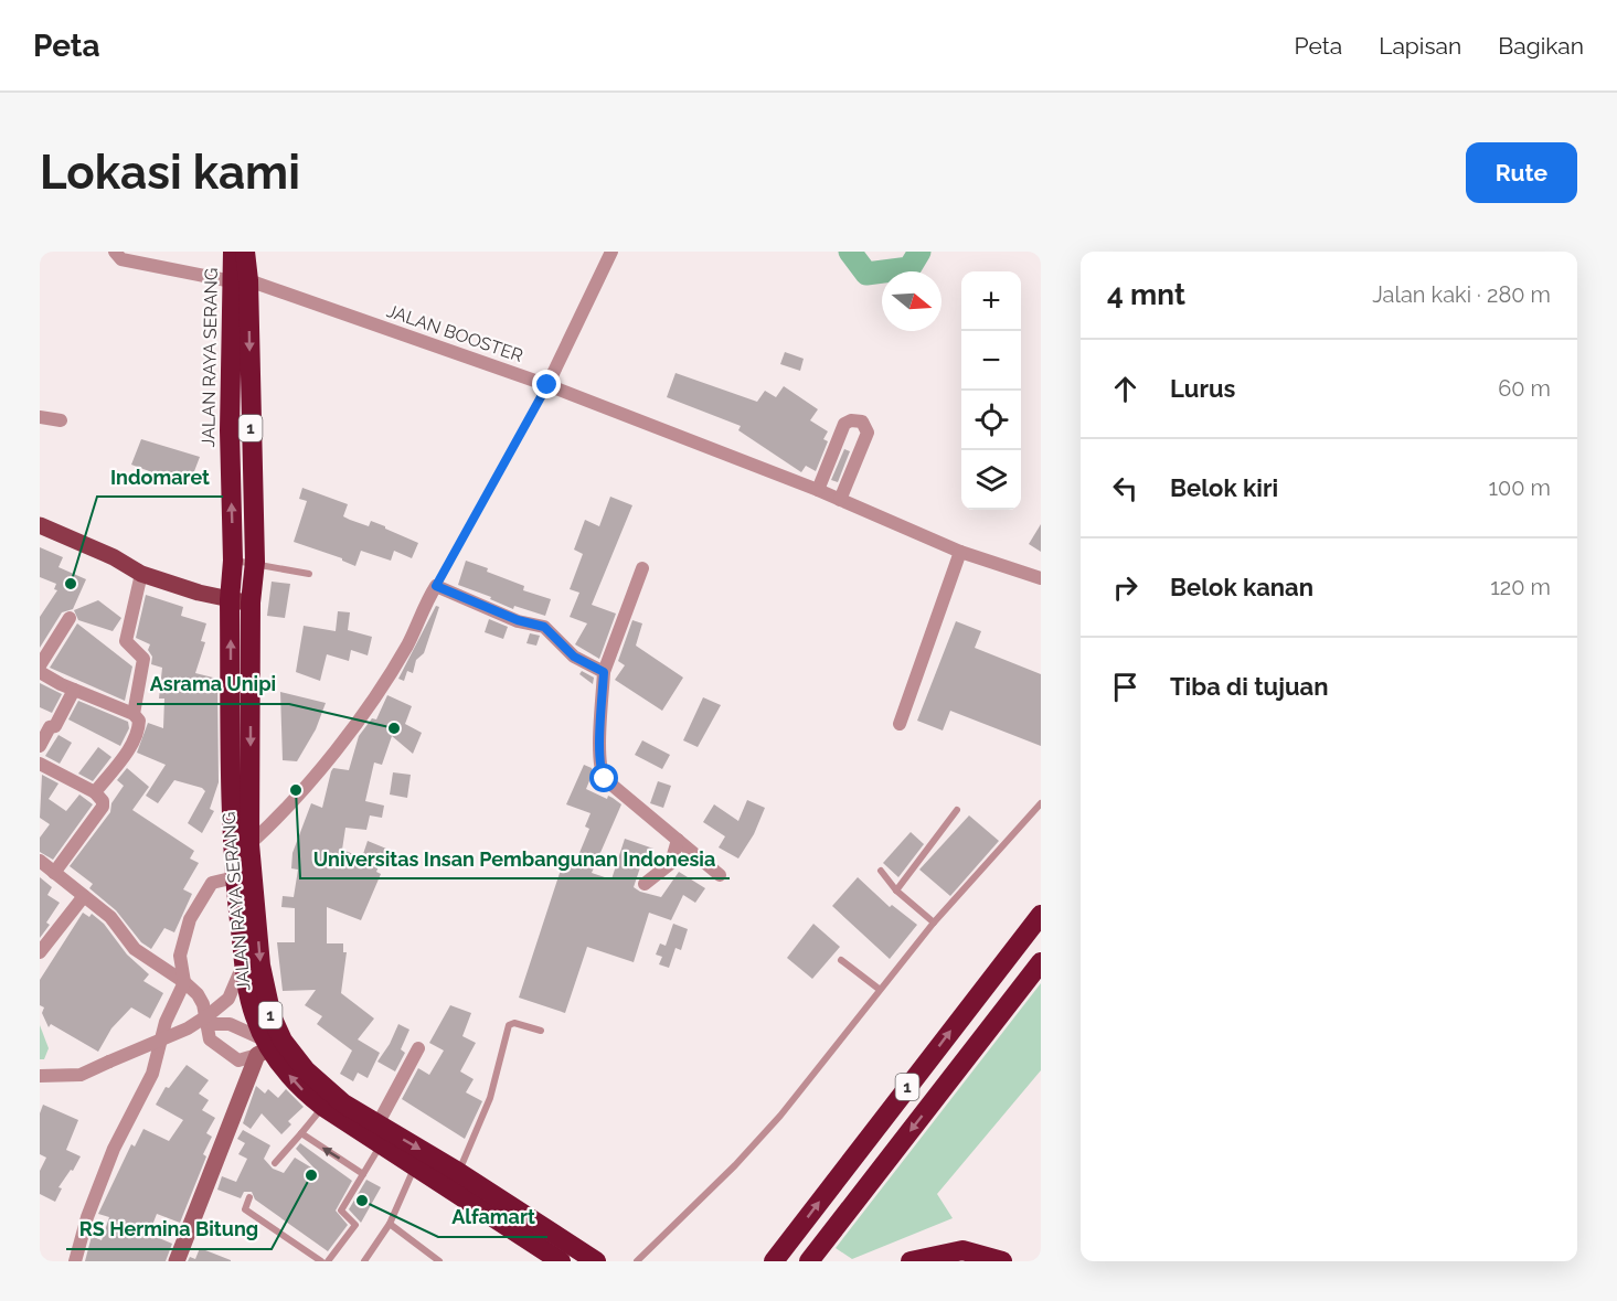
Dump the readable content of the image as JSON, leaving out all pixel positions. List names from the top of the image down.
{
  "streets": {
    "highway": ["JALAN RAYA SERANG", "1"],
    "street": ["JALAN BOOSTER"]
  },
  "crossings": [
    ["JALAN BOOSTER", "JALAN RAYA SERANG"]
  ],
  "places": [
    "Indomaret",
    "Asrama Unipi",
    "Universitas Insan Pembangunan Indonesia",
    "RS Hermina Bitung",
    "Alfamart"
  ],
  "north": "right",
  "page": {
    "header": "Peta",
    "nav": ["Peta", "Lapisan", "Bagikan"],
    "buttons": "Rute",
    "title": "Lokasi kami",
    "heading": ["4 mnt", "Jalan kaki · 280 m"],
    "map_buttons": ["+", "−"],
    "list": [
      ["Lurus", "60 m"],
      ["Belok kiri", "100 m"],
      ["Belok kanan", "120 m"],
      "Tiba di tujuan"
    ]
  }
}
